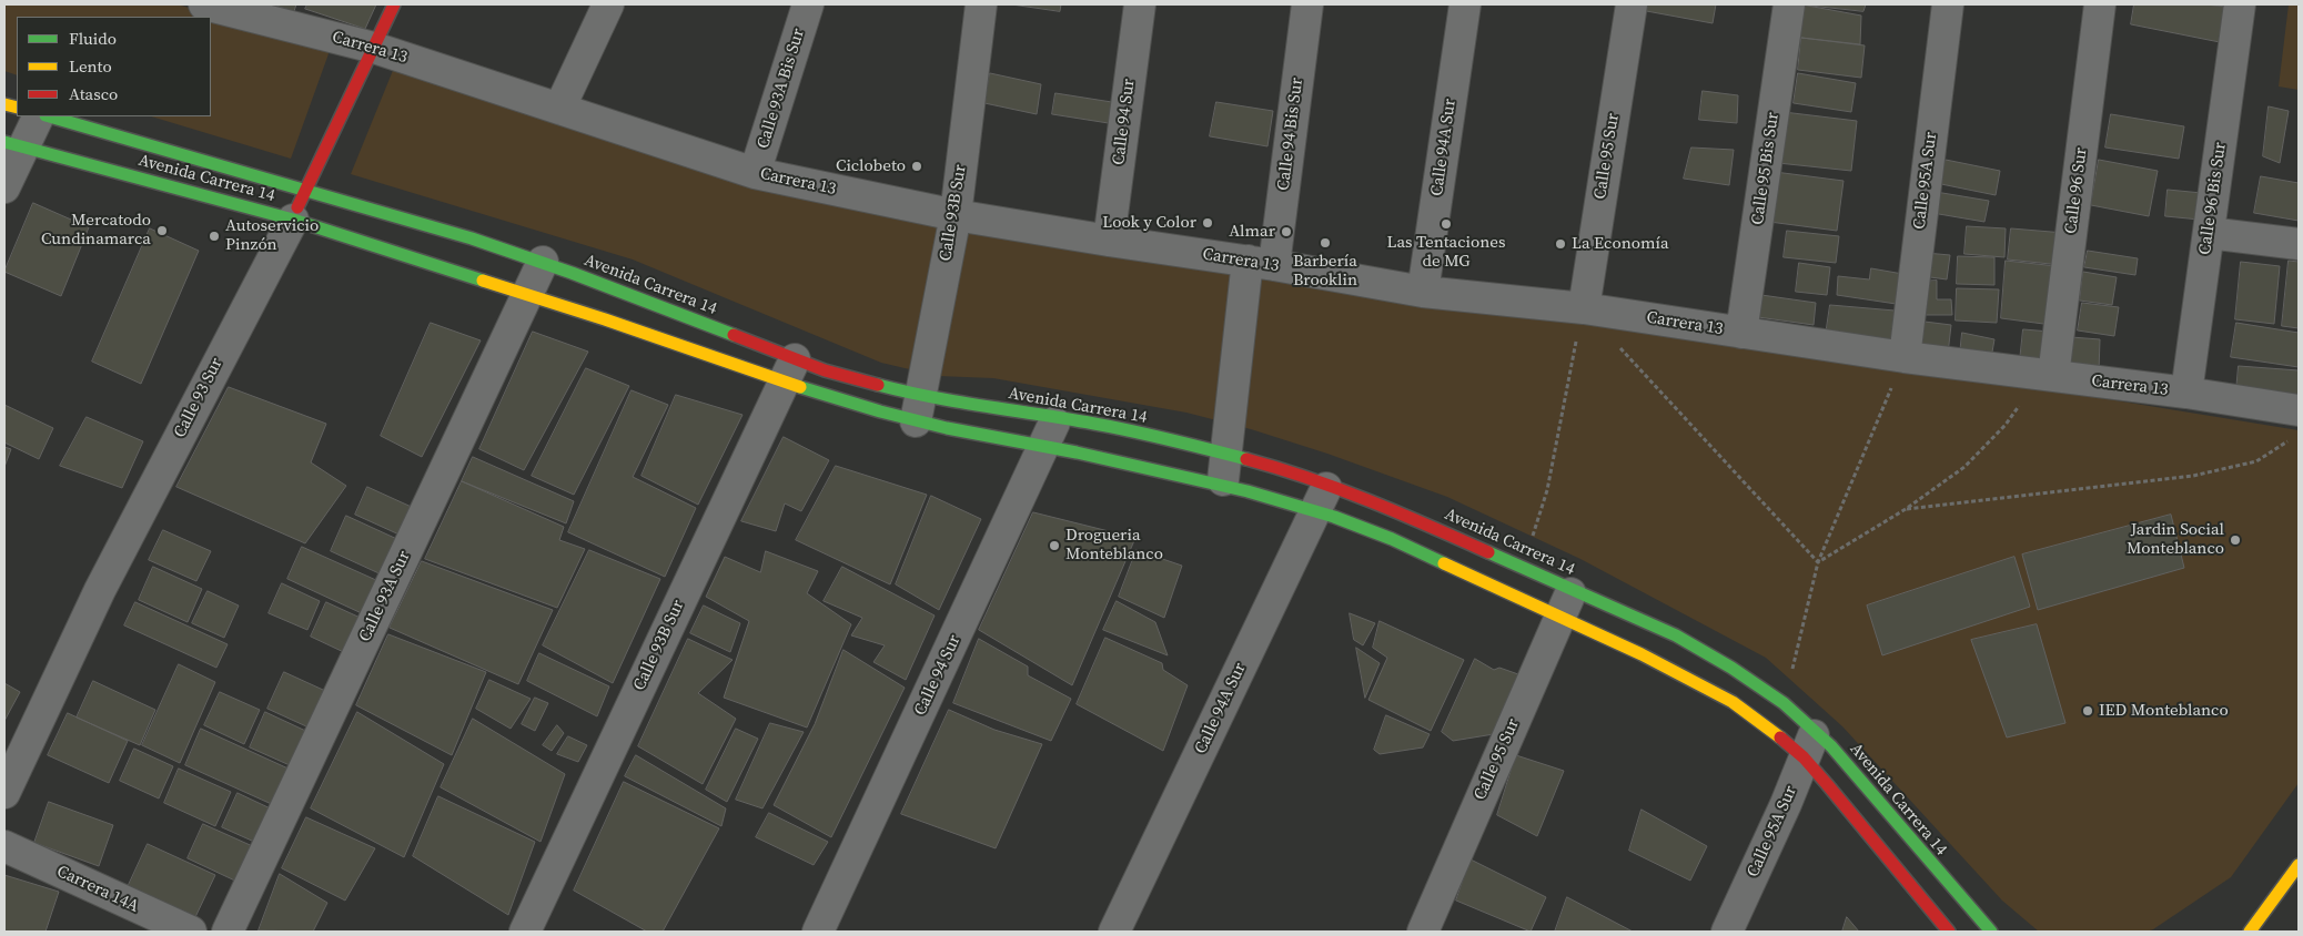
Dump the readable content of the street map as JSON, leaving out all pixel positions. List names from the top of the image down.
{
  "streets": {
    "main road": ["Avenida Carrera 14", "Calle 93 Sur"],
    "street": [
      "Carrera 13",
      "Calle 93A Bis Sur",
      "Calle 94 Sur",
      "Calle 94 Bis Sur",
      "Calle 94A Sur",
      "Calle 95 Sur",
      "Calle 95 Bis Sur",
      "Calle 95A Sur",
      "Calle 96 Sur",
      "Calle 96 Bis Sur",
      "Calle 93B Sur",
      "Calle 93A Sur",
      "Carrera 14A"
    ]
  },
  "crossings": [
    ["Carrera 13", "Calle 93A Bis Sur"],
    ["Carrera 13", "Calle 94 Sur"],
    ["Carrera 13", "Calle 94 Bis Sur"],
    ["Carrera 13", "Calle 94A Sur"],
    ["Carrera 13", "Calle 95 Sur"],
    ["Carrera 13", "Calle 95 Bis Sur"],
    ["Carrera 13", "Calle 95A Sur"],
    ["Carrera 13", "Calle 96 Sur"],
    ["Carrera 13", "Calle 96 Bis Sur"],
    ["Carrera 13", "Calle 93B Sur"],
    ["Carrera 13", "Calle 93 Sur"],
    ["Calle 94 Sur", "Avenida Carrera 14"],
    ["Calle 94 Bis Sur", "Avenida Carrera 14"],
    ["Calle 94A Sur", "Avenida Carrera 14"],
    ["Calle 95 Sur", "Avenida Carrera 14"],
    ["Avenida Carrera 14", "Calle 95A Sur"],
    ["Avenida Carrera 14", "Calle 93B Sur"],
    ["Avenida Carrera 14", "Calle 93 Sur"],
    ["Avenida Carrera 14", "Calle 93A Sur"]
  ],
  "places": [
    "Ciclobeto",
    "Look y Color",
    "Las Tentaciones de MG",
    "Mercatodo Cundinamarca",
    "Almar",
    "Autoservicio Pinzón",
    "Barbería Brooklin",
    "La Economía",
    "Jardin Social Monteblanco",
    "Drogueria Monteblanco",
    "IED Monteblanco"
  ],
  "legend": ["Fluido", "Lento", "Atasco"]
}
